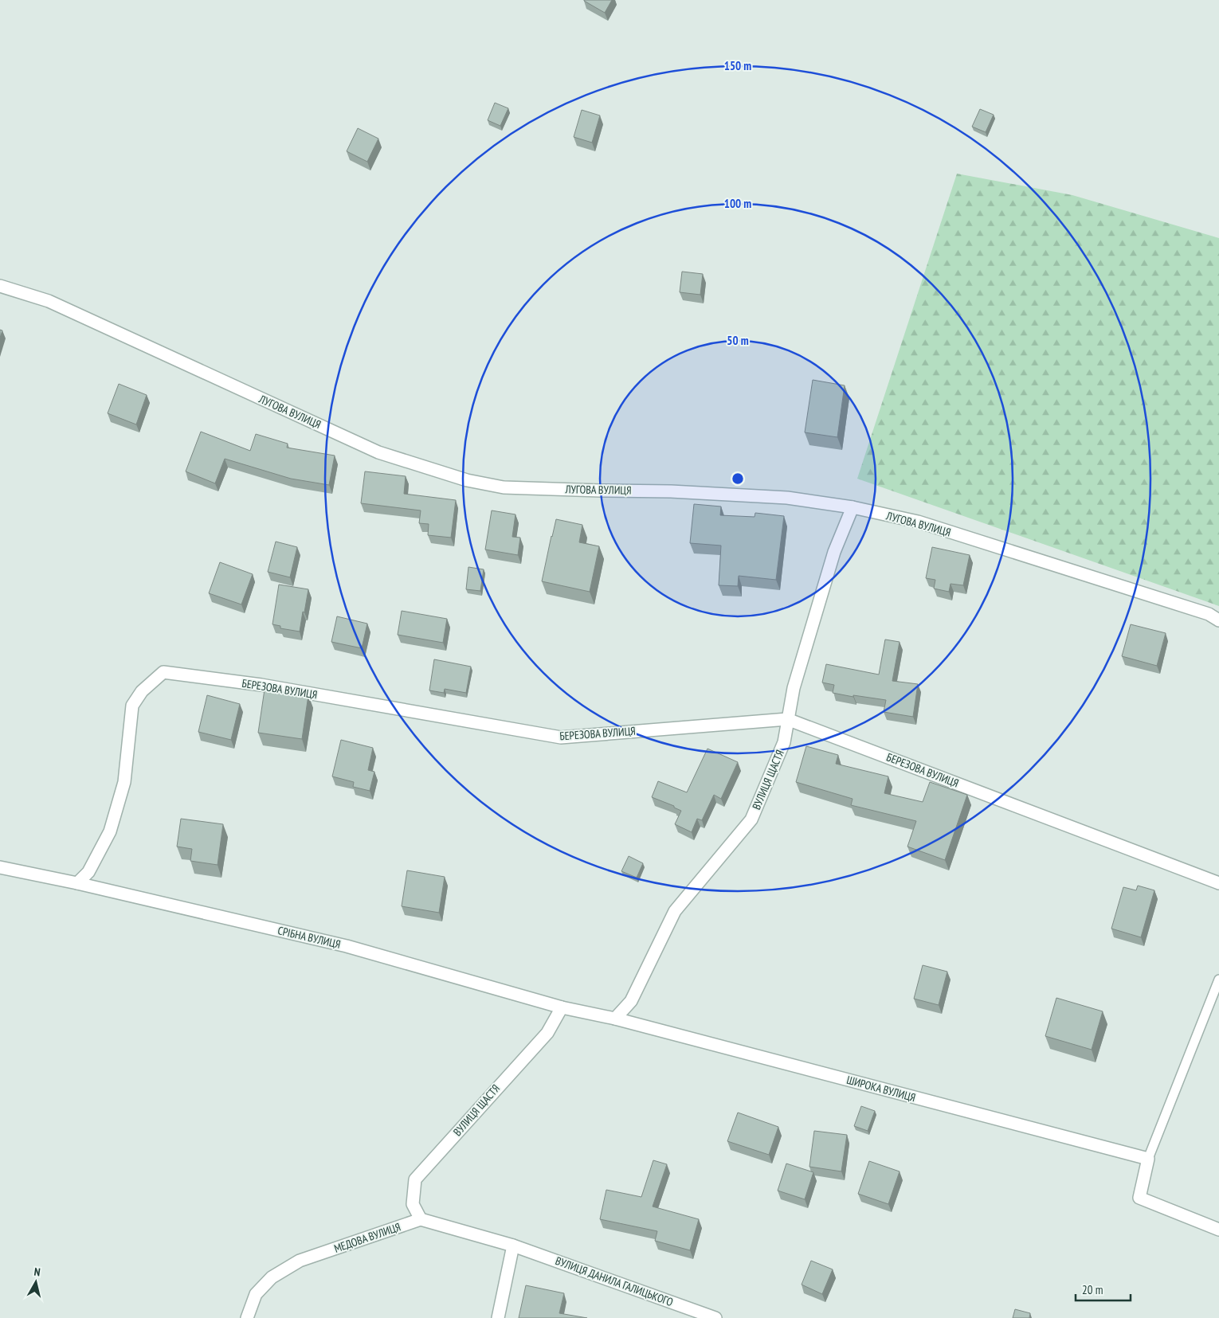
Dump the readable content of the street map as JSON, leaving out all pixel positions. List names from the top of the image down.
{
  "streets": {
    "street": [
      "ЛУГОВА ВУЛИЦЯ",
      "БЕРЕЗОВА ВУЛИЦЯ",
      "ВУЛИЦЯ ЩАСТЯ",
      "СРІБНА ВУЛИЦЯ",
      "ШИРОКА ВУЛИЦЯ",
      "МЕДОВА ВУЛИЦЯ",
      "ВУЛИЦЯ ДАНИЛА ГАЛИЦЬКОГО"
    ]
  },
  "crossings": [
    ["ЛУГОВА ВУЛИЦЯ", "ВУЛИЦЯ ЩАСТЯ"],
    ["БЕРЕЗОВА ВУЛИЦЯ", "ВУЛИЦЯ ЩАСТЯ"],
    ["БЕРЕЗОВА ВУЛИЦЯ", "СРІБНА ВУЛИЦЯ"],
    ["ВУЛИЦЯ ЩАСТЯ", "СРІБНА ВУЛИЦЯ"],
    ["ВУЛИЦЯ ЩАСТЯ", "ШИРОКА ВУЛИЦЯ"],
    ["ВУЛИЦЯ ЩАСТЯ", "МЕДОВА ВУЛИЦЯ"],
    ["СРІБНА ВУЛИЦЯ", "ШИРОКА ВУЛИЦЯ"]
  ],
  "scale_bar": "20 m",
  "north": "top",
  "rings": ["150 m", "100 m", "50 m"]
}
